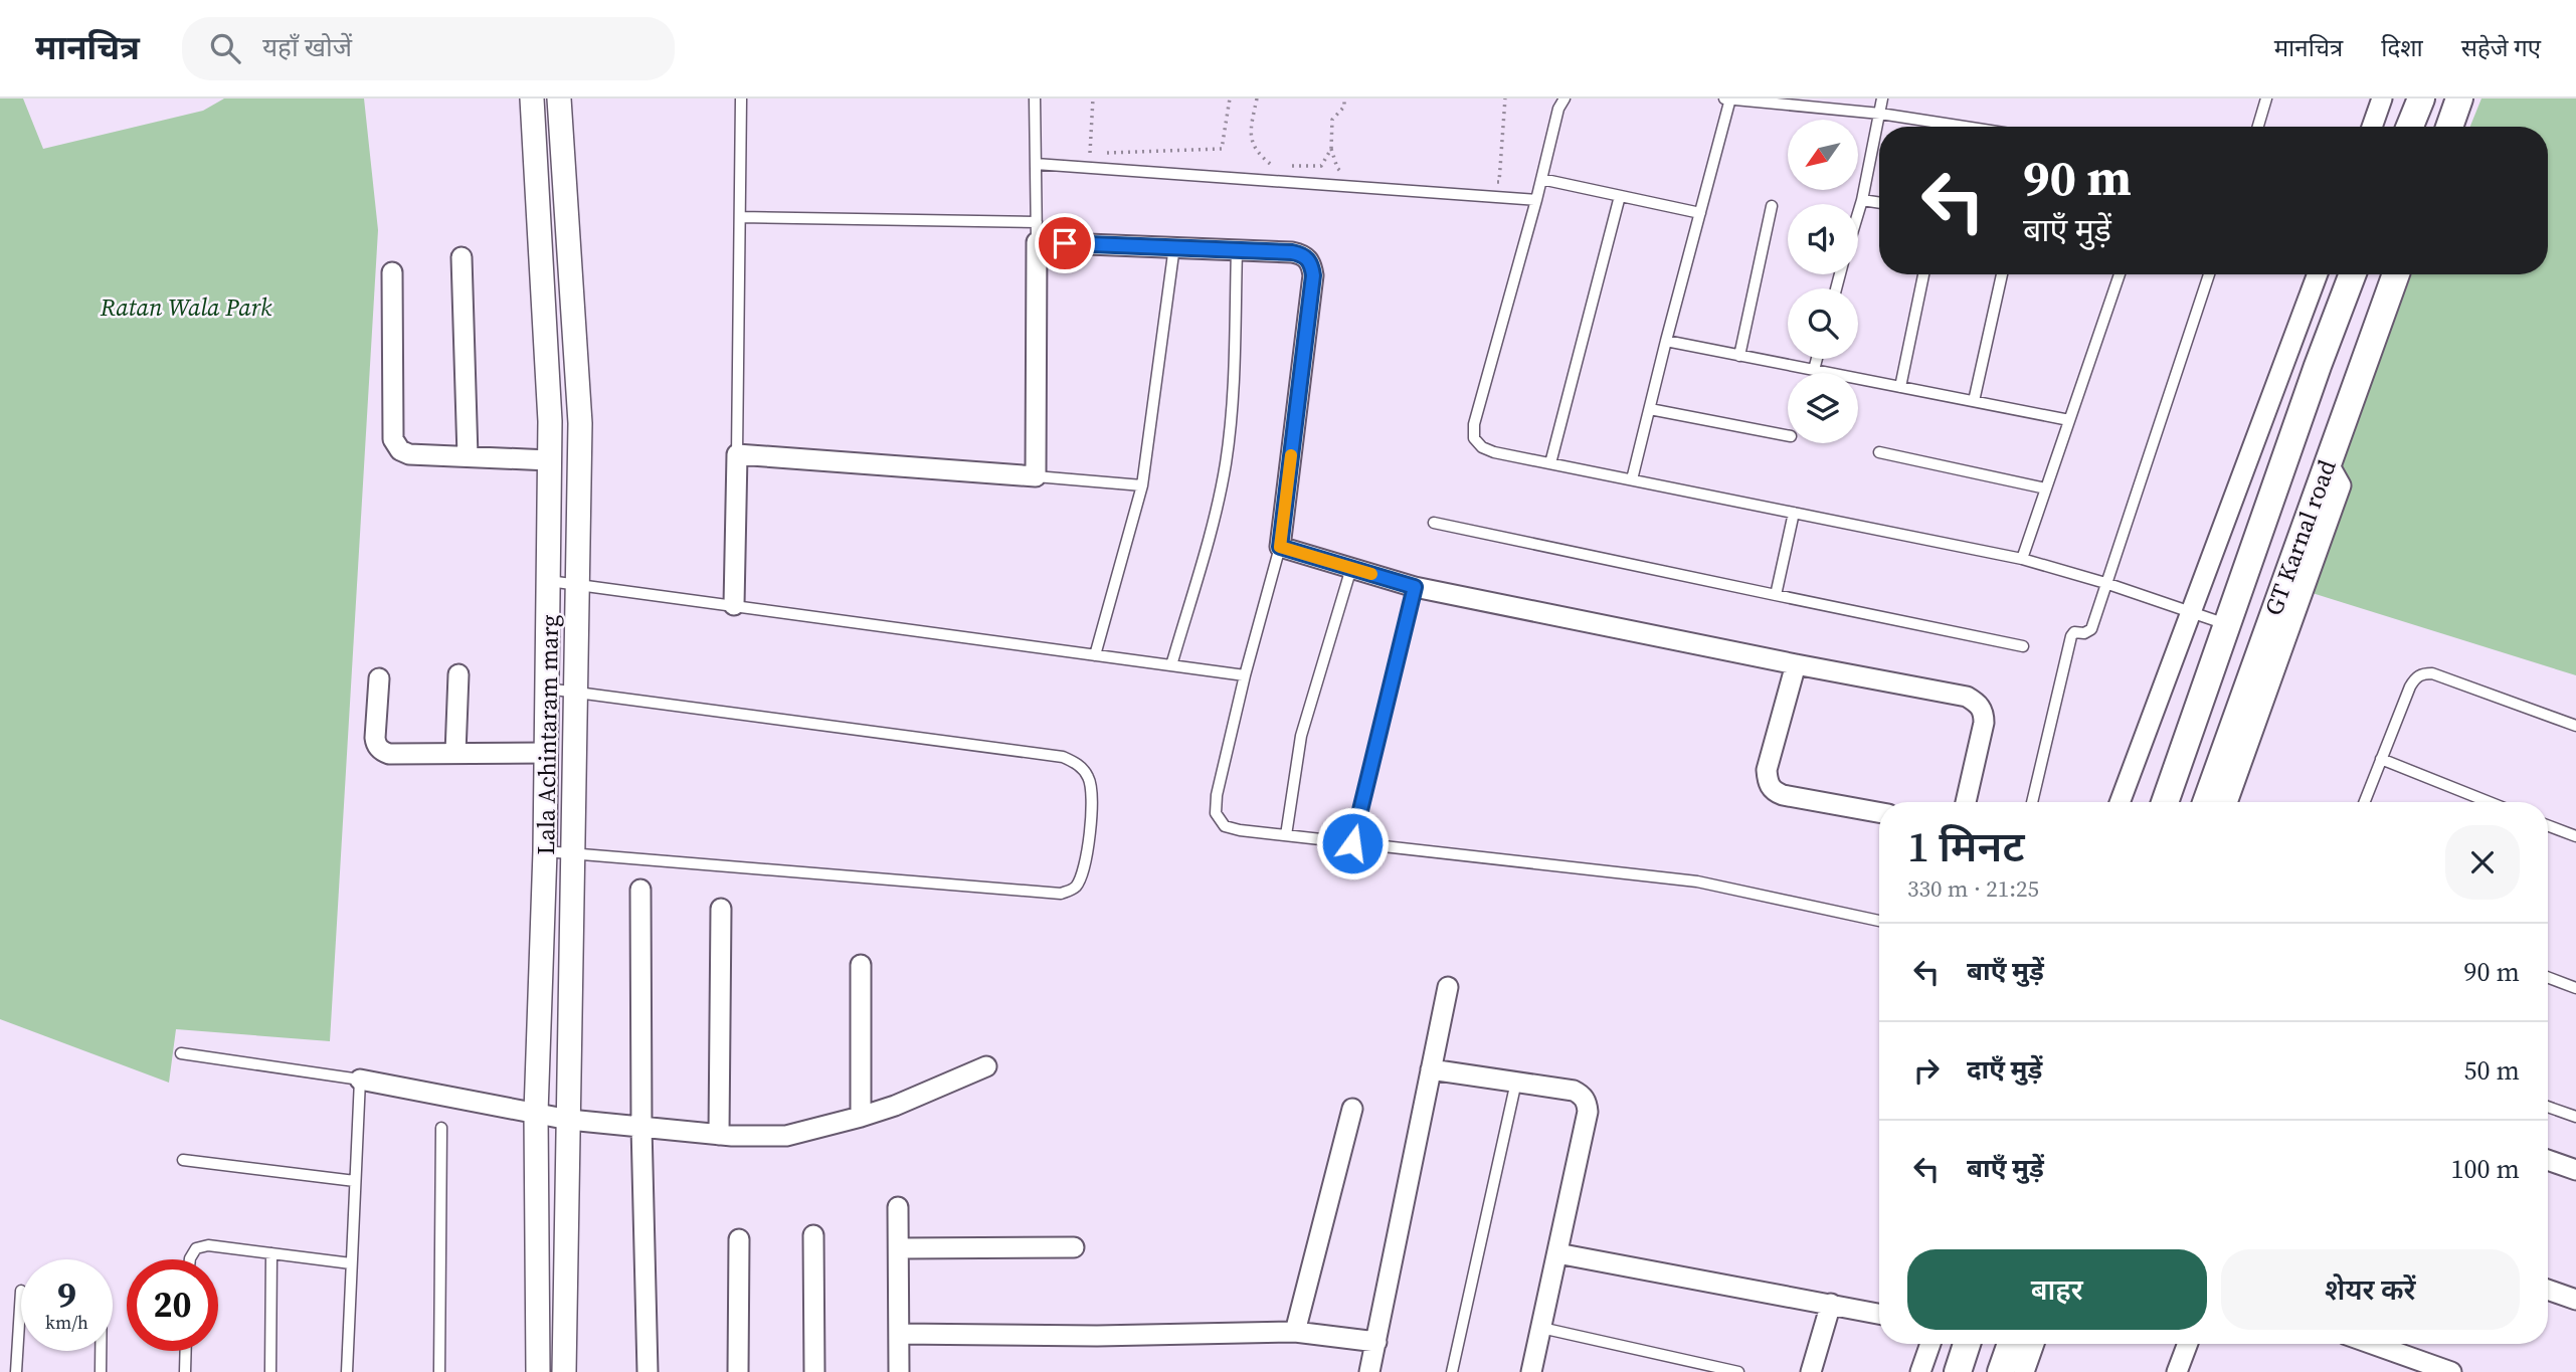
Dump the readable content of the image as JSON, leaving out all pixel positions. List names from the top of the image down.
{
  "streets": {
    "main road": ["GT Karnal road"],
    "street": ["Lala Achintaram marg"]
  },
  "parks": ["Ratan Wala Park"],
  "north": "bottom left",
  "page": {
    "header": "मानचित्र",
    "search": "यहाँ खोजें",
    "nav": ["मानचित्र", "दिशा", "सहेजे गए"],
    "turn": ["90 m", "बाएँ मुड़ें"],
    "heading": ["1 मिनट", "330 m · 21:25"],
    "list": [
      {
        "name": "बाएँ मुड़ें",
        "value": "90 m"
      },
      {
        "name": "दाएँ मुड़ें",
        "value": "50 m"
      },
      {
        "name": "बाएँ मुड़ें",
        "value": "100 m"
      }
    ],
    "buttons": ["बाहर", "शेयर करें"],
    "speed": "9 km/h",
    "limit": "20"
  }
}
